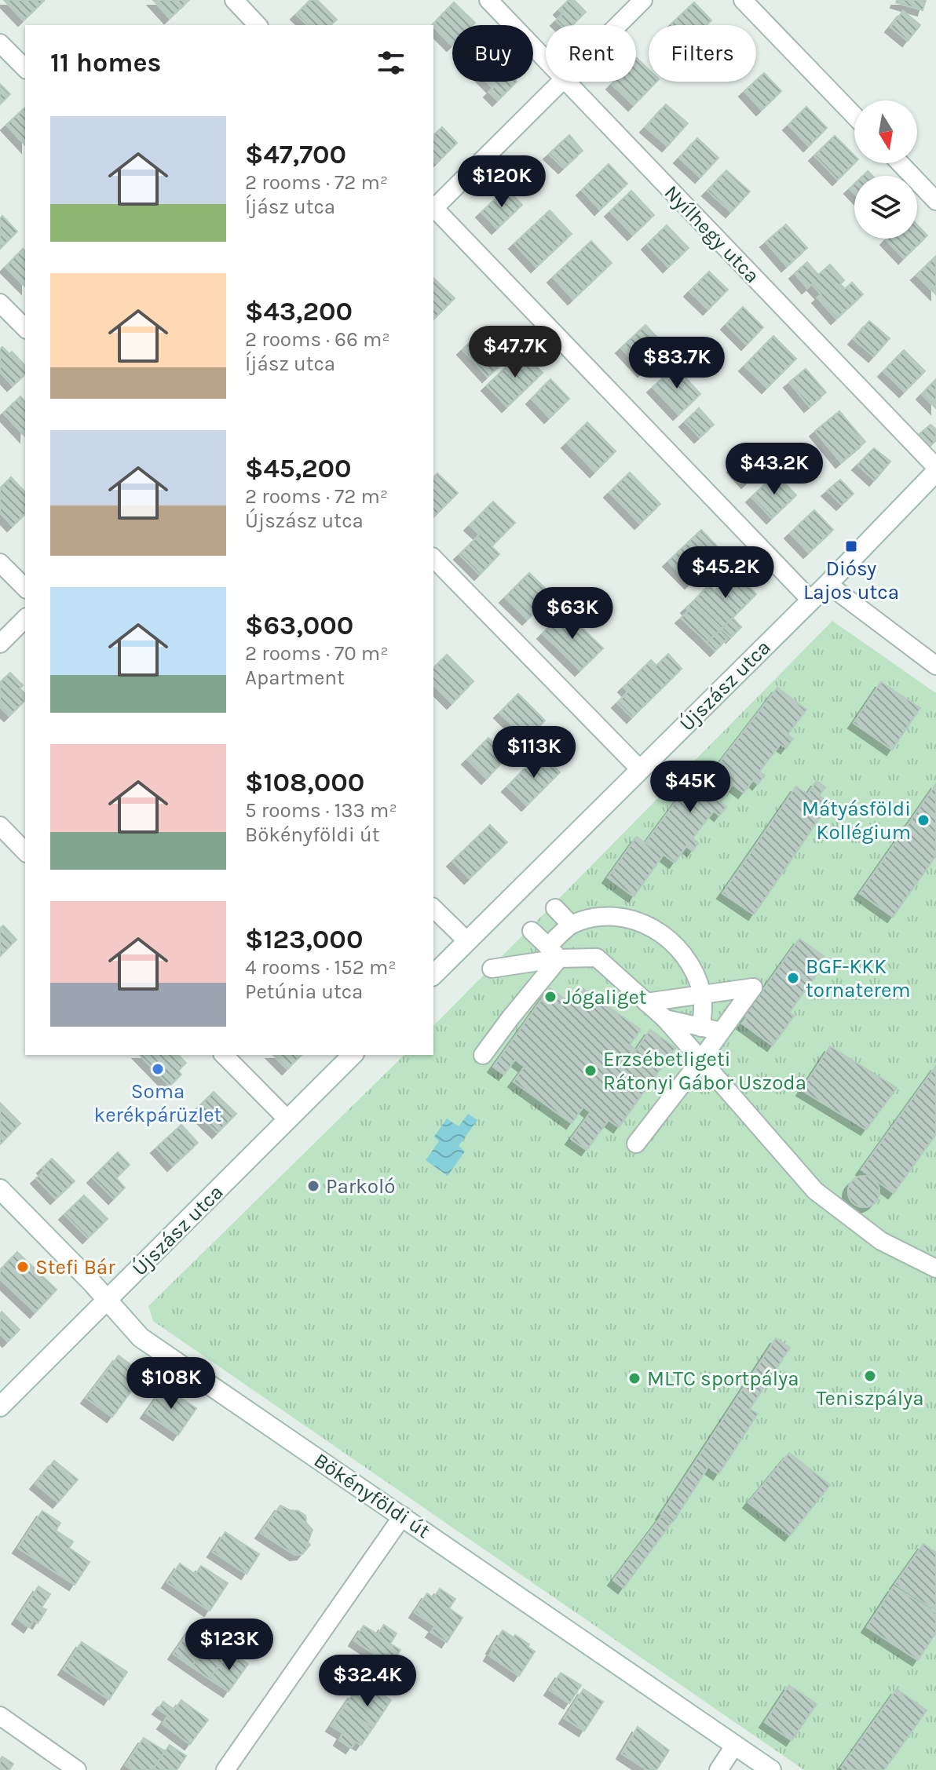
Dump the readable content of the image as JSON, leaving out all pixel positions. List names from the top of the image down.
{
  "streets": {
    "street": ["Nyílhegy utca", "Újszász utca", "Bökényföldi út"]
  },
  "crossings": [
    ["Nyílhegy utca", "Újszász utca"],
    ["Újszász utca", "Bökényföldi út"]
  ],
  "places": {
    "transit": ["Diósy Lajos utca"],
    "other": [
      "Mátyásföldi Kollégium",
      "BGF-KKK tornaterem",
      "Jógaliget",
      "Soma kerékpárüzlet",
      "Erzsébetligeti Rátonyi Gábor Uszoda",
      "Parkoló",
      "Stefi Bár",
      "Teniszpálya",
      "MLTC sportpálya"
    ]
  },
  "north": "bottom",
  "page": {
    "chip": ["Buy", "Rent", "Filters"],
    "heading": "11 homes",
    "list": [
      {
        "name": "$47,700",
        "note": "2 rooms · 72 m² · Íjász utca"
      },
      {
        "name": "$43,200",
        "note": "2 rooms · 66 m² · Íjász utca"
      },
      {
        "name": "$45,200",
        "note": "2 rooms · 72 m² · Újszász utca"
      },
      {
        "name": "$63,000",
        "note": "2 rooms · 70 m² · Apartment"
      },
      {
        "name": "$108,000",
        "note": "5 rooms · 133 m² · Bökényföldi út"
      },
      {
        "name": "$123,000",
        "note": "4 rooms · 152 m² · Petúnia utca"
      }
    ],
    "price": [
      "$120K",
      "$47.7K",
      "$83.7K",
      "$43.2K",
      "$45.2K",
      "$63K",
      "$113K",
      "$45K",
      "$108K",
      "$123K",
      "$32.4K"
    ]
  }
}
